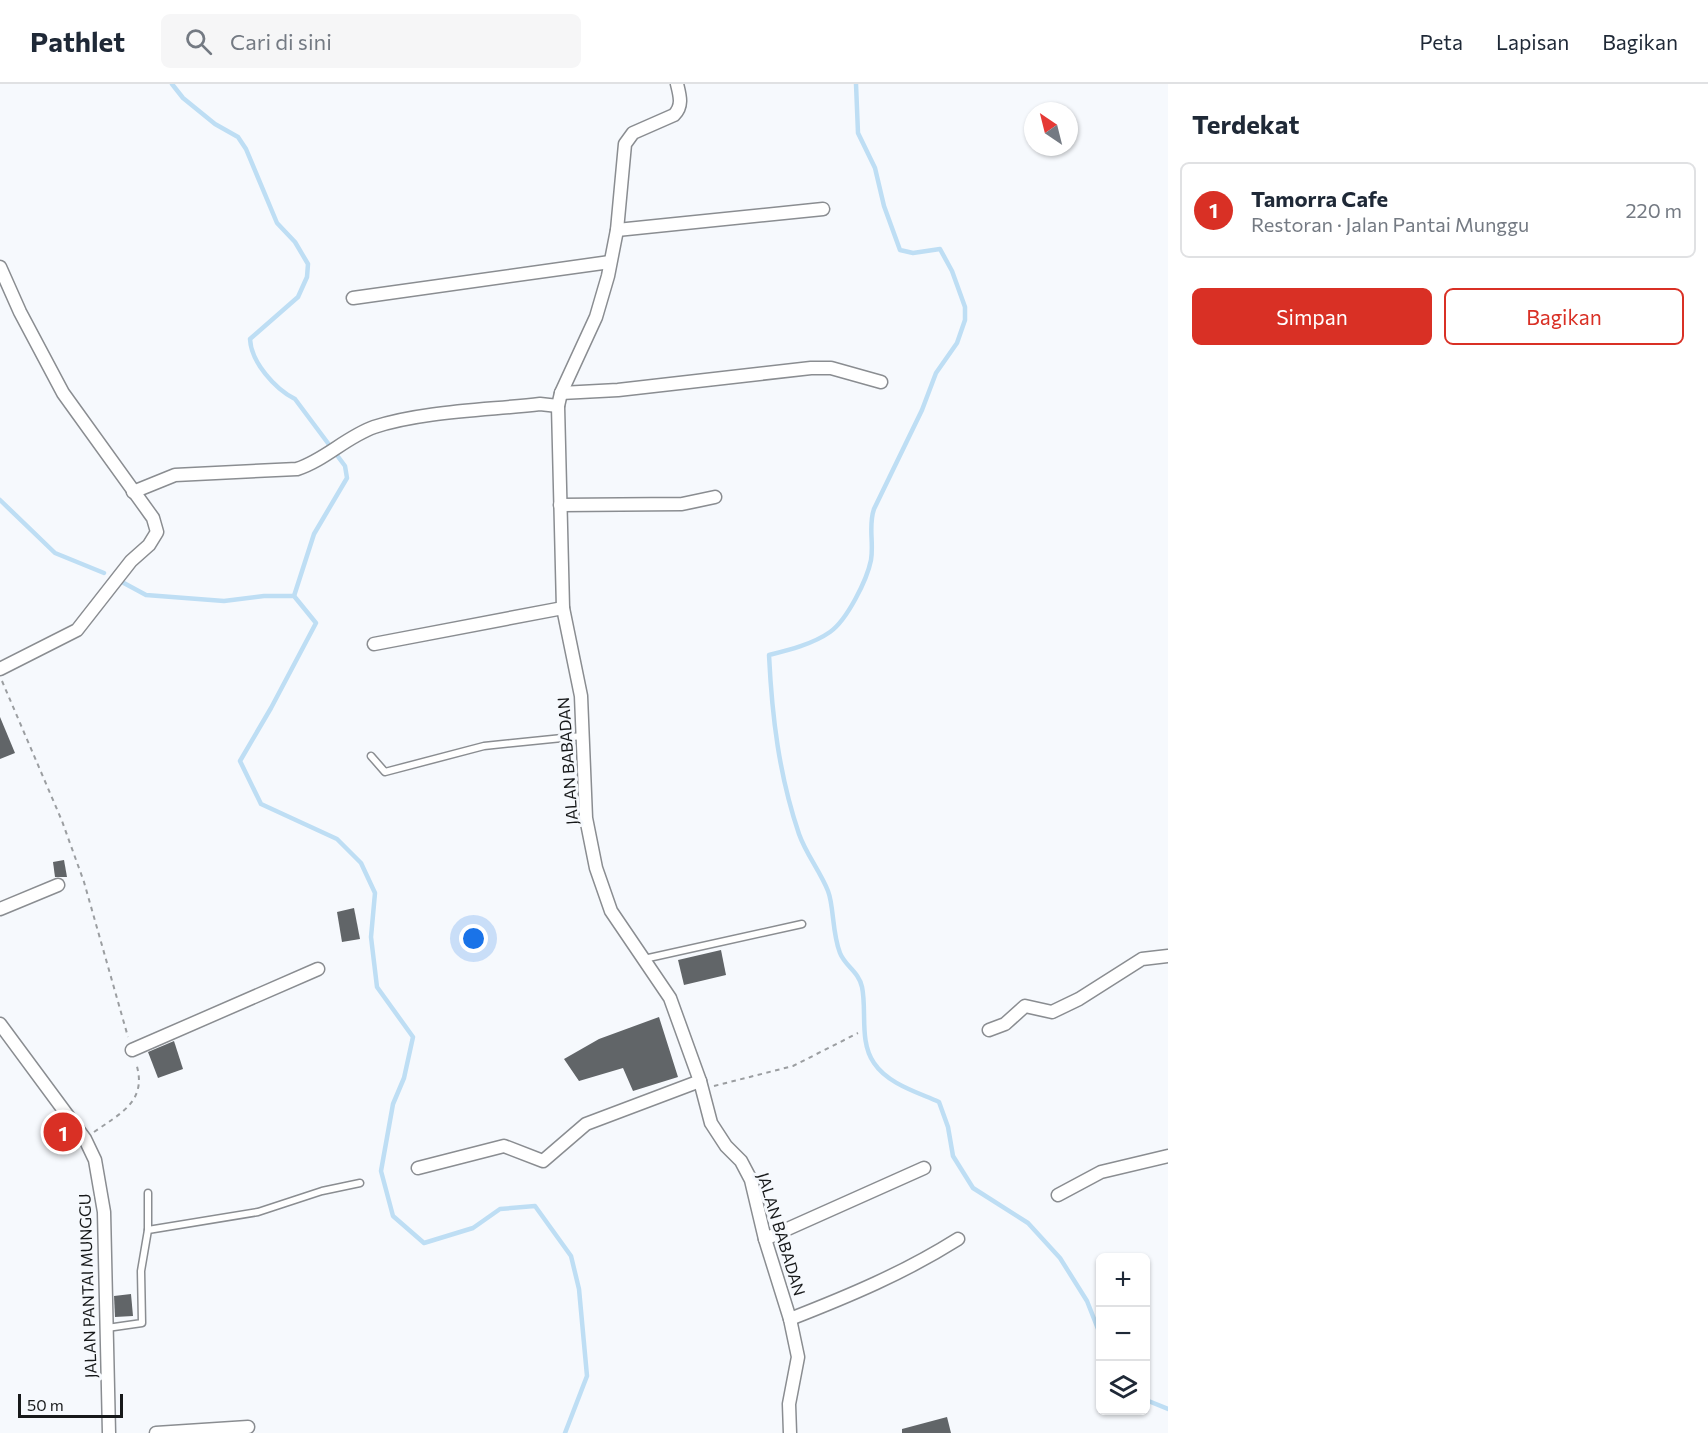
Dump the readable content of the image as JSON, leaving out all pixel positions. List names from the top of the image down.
{
  "streets": {
    "street": ["JALAN BABADAN", "JALAN PANTAI MUNGGU"]
  },
  "scale_bar": "50 m",
  "north": "top left",
  "page": {
    "header": "Pathlet",
    "search": "Cari di sini",
    "nav": ["Peta", "Lapisan", "Bagikan"],
    "heading": "Terdekat",
    "list": [
      {
        "mark": "1",
        "name": "Tamorra Cafe",
        "note": "Restoran · Jalan Pantai Munggu",
        "value": "220 m"
      }
    ],
    "buttons": ["Simpan", "Bagikan"],
    "pins": "1",
    "map_buttons": ["+", "−"],
    "scale": "50 m"
  }
}
